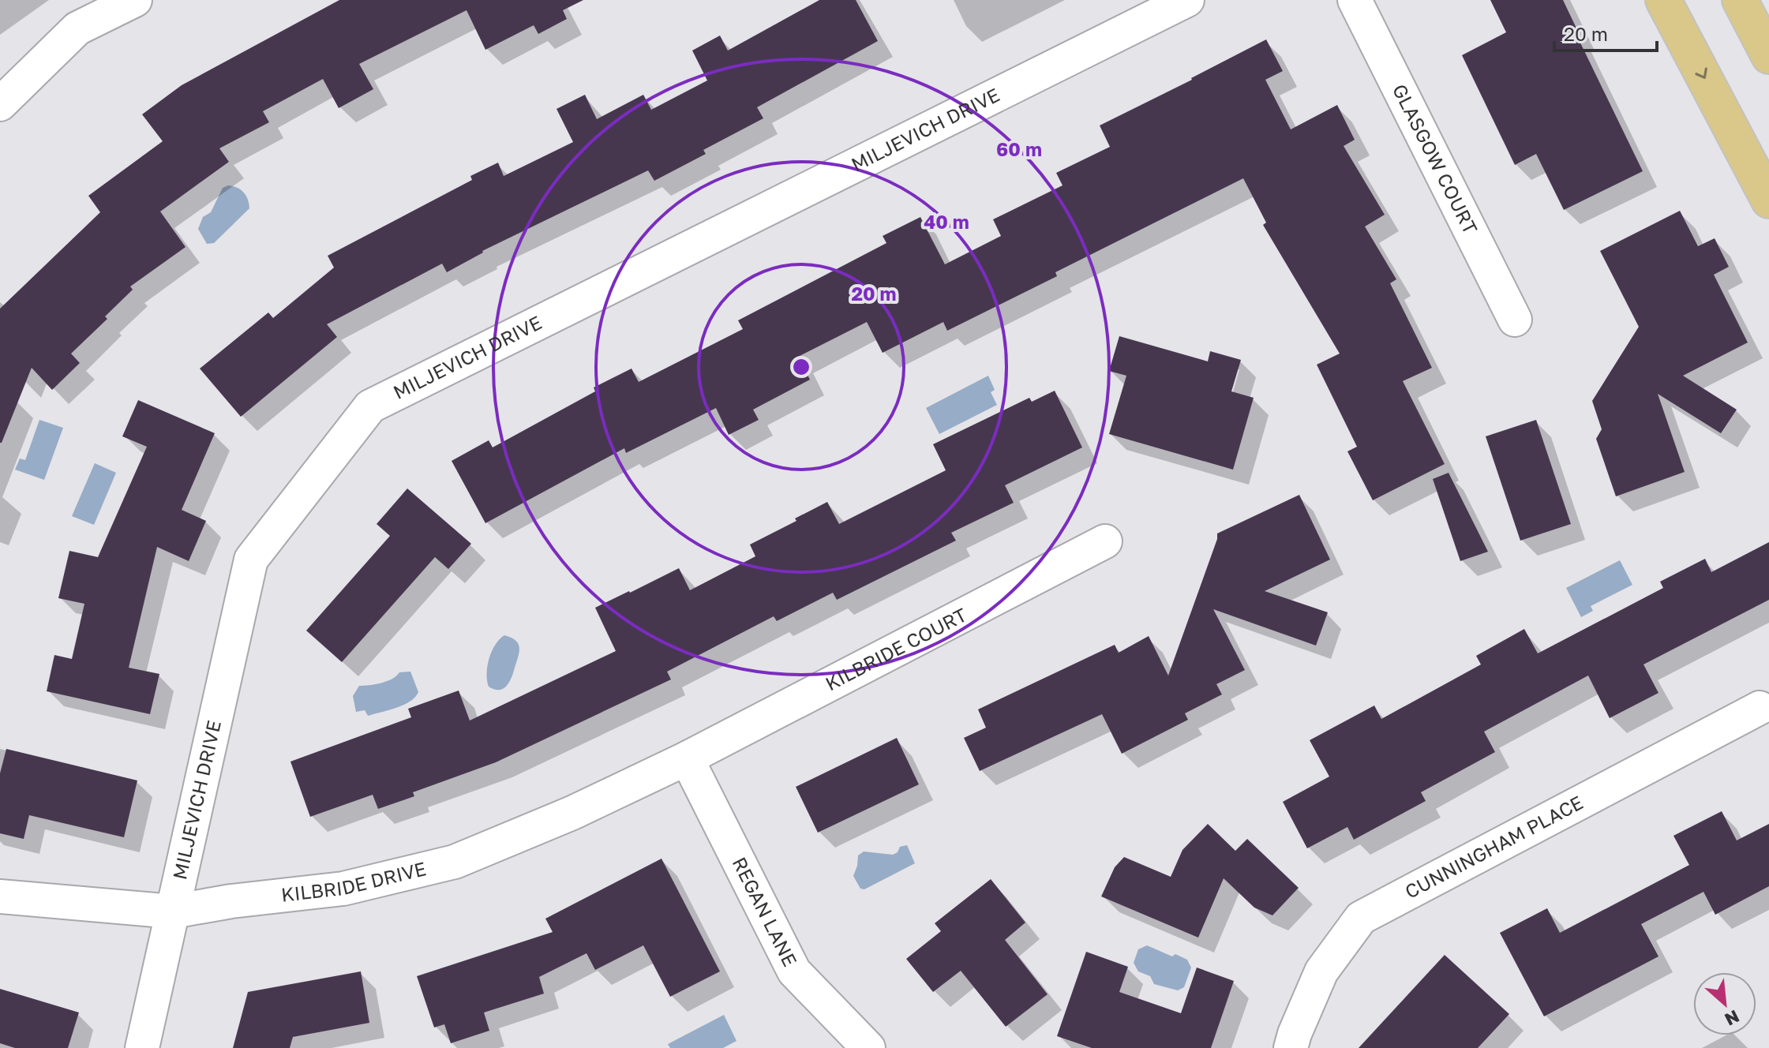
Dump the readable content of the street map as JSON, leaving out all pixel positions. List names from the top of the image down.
{
  "streets": {
    "street": [
      "MILJEVICH DRIVE",
      "GLASGOW COURT",
      "KILBRIDE COURT",
      "CUNNINGHAM PLACE",
      "KILBRIDE DRIVE",
      "REGAN LANE"
    ]
  },
  "crossings": [
    ["MILJEVICH DRIVE", "KILBRIDE DRIVE"],
    ["KILBRIDE COURT", "KILBRIDE DRIVE"],
    ["KILBRIDE COURT", "REGAN LANE"],
    ["KILBRIDE DRIVE", "REGAN LANE"]
  ],
  "scale_bar": "20 m",
  "north": "bottom right",
  "rings": ["60 m", "40 m", "20 m"]
}
